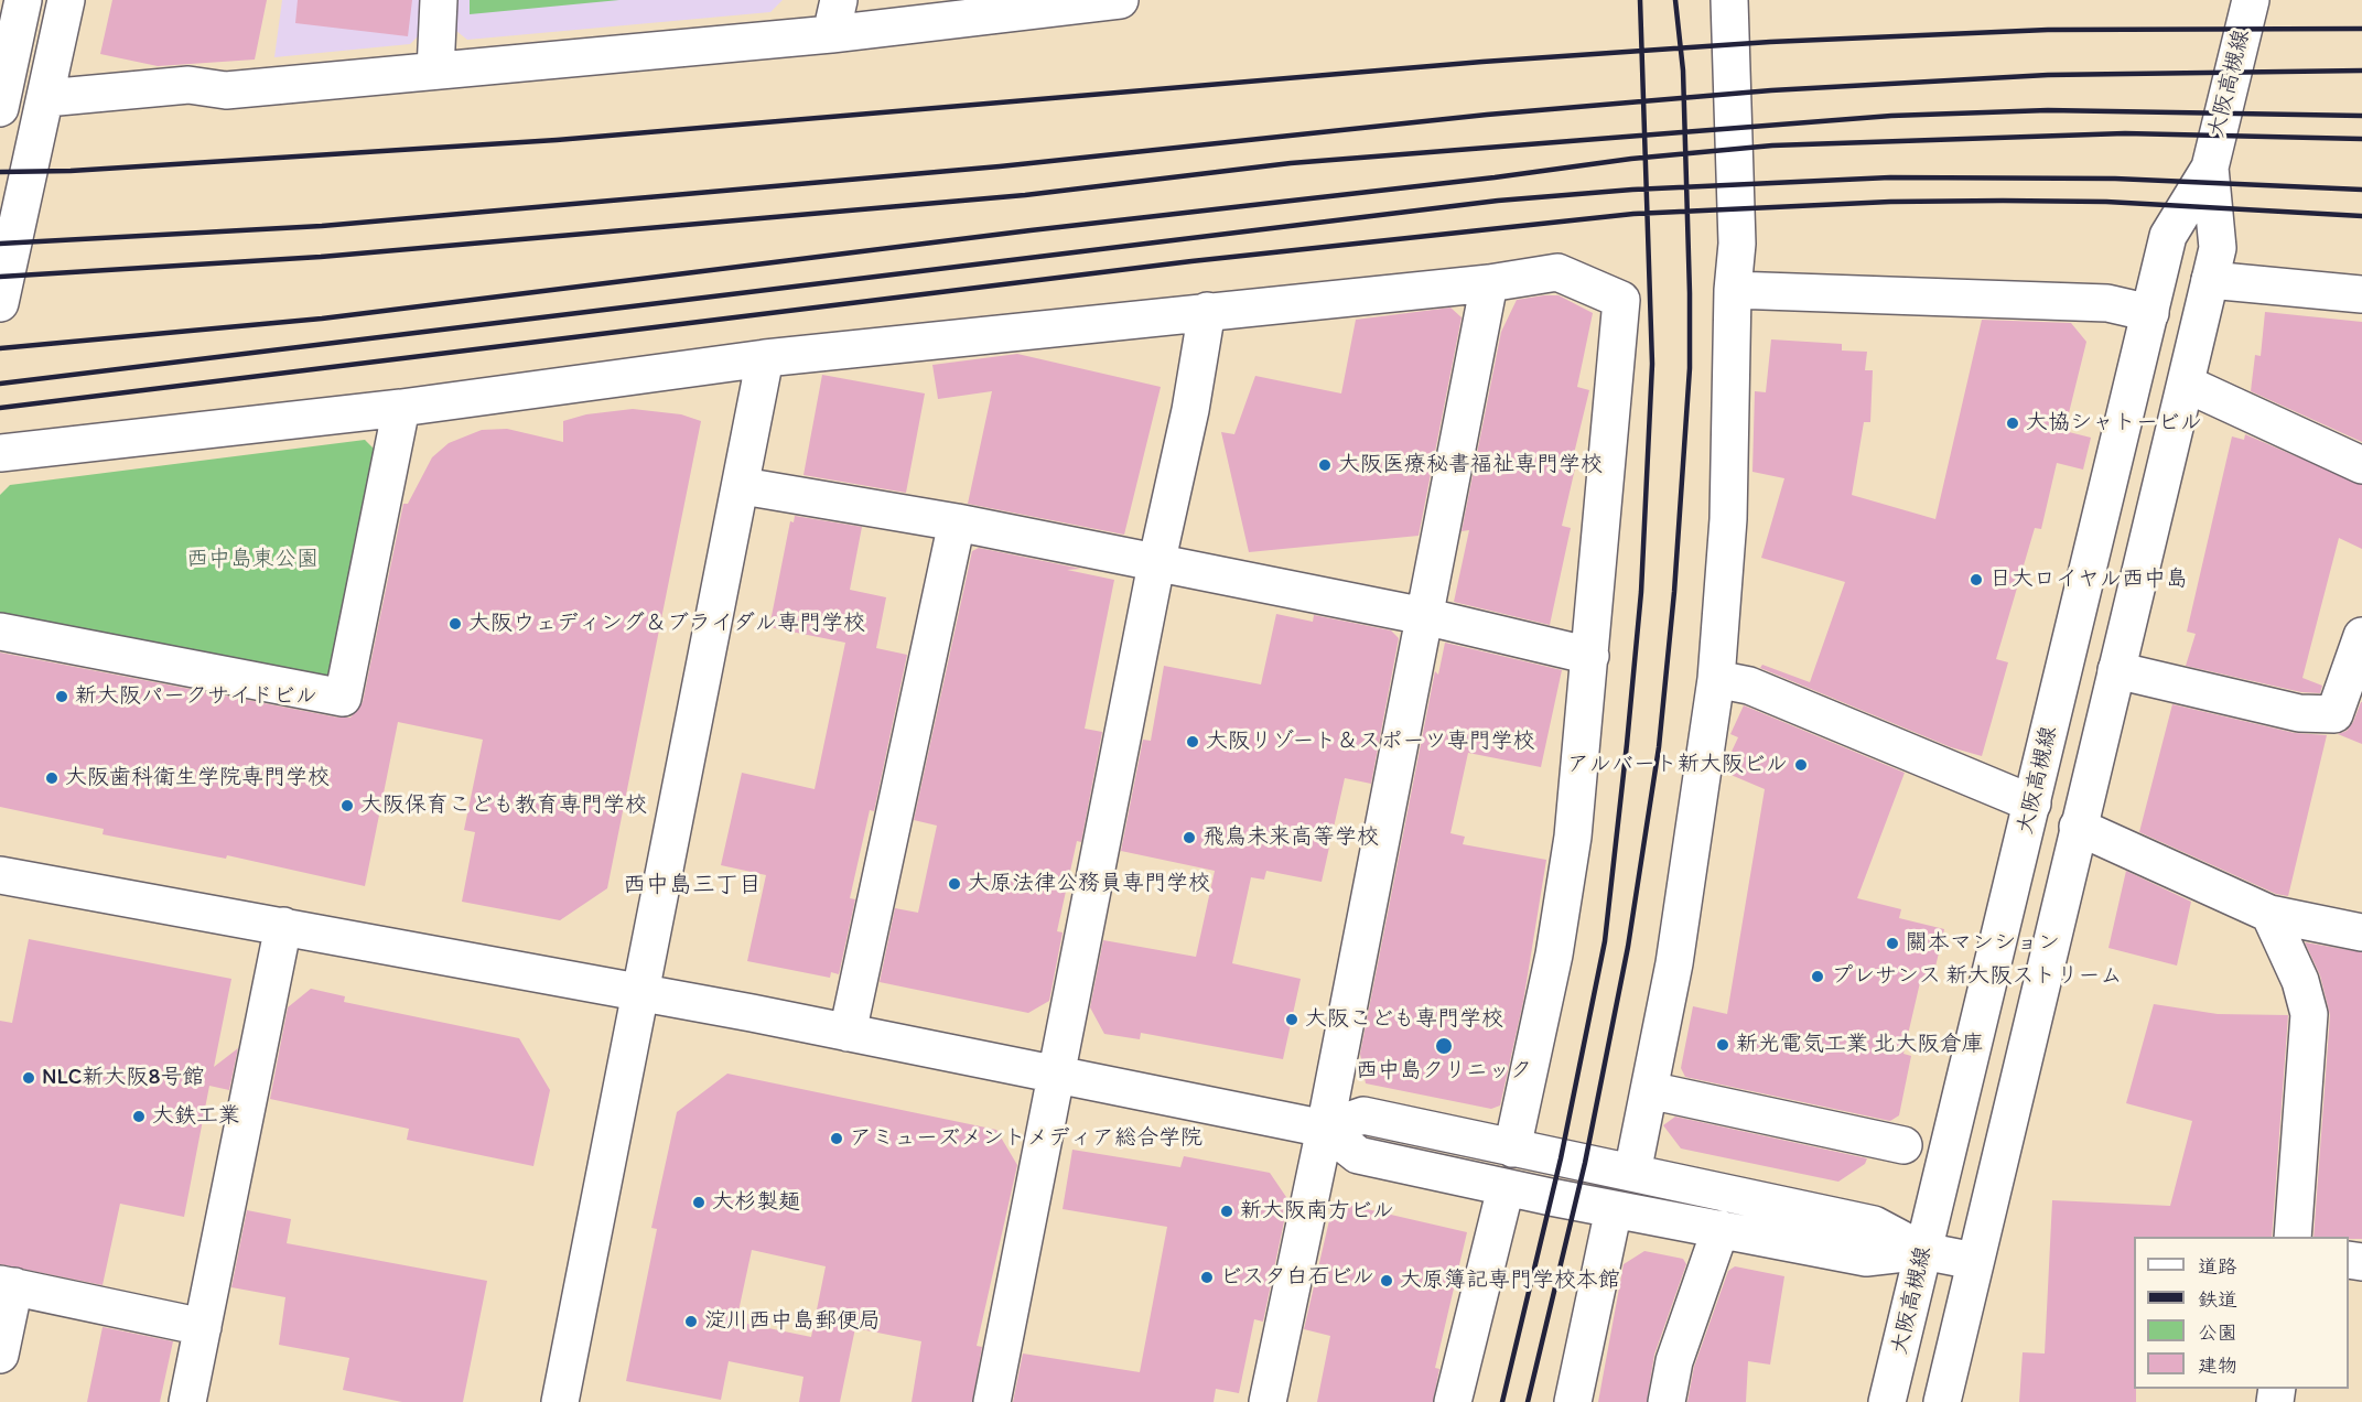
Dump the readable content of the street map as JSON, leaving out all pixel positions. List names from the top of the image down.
{
  "streets": {
    "street": ["大阪高槻線"]
  },
  "districts": ["西中島三丁目"],
  "parks": ["西中島東公園"],
  "places": [
    "大協シャトービル",
    "大阪医療秘書福祉専門学校",
    "日大ロイヤル西中島",
    "大阪ウェディング＆ブライダル専門学校",
    "新大阪パークサイドビル",
    "大阪リゾート＆スポーツ専門学校",
    "アルバート新大阪ビル",
    "大阪歯科衛生学院専門学校",
    "大阪保育こども教育専門学校",
    "飛鳥未来高等学校",
    "大原法律公務員専門学校",
    "關本マンション",
    "プレサンス 新大阪ストリーム",
    "大阪こども専門学校",
    "新光電気工業 北大阪倉庫",
    "西中島クリニック",
    "NLC新大阪8号館",
    "大鉄工業",
    "アミューズメントメディア総合学院",
    "大杉製麺",
    "新大阪南方ビル",
    "ビスタ白石ビル",
    "大原簿記専門学校本館",
    "淀川西中島郵便局"
  ],
  "legend": [
    "道路",
    "鉄道",
    "公園",
    "建物"
  ]
}
